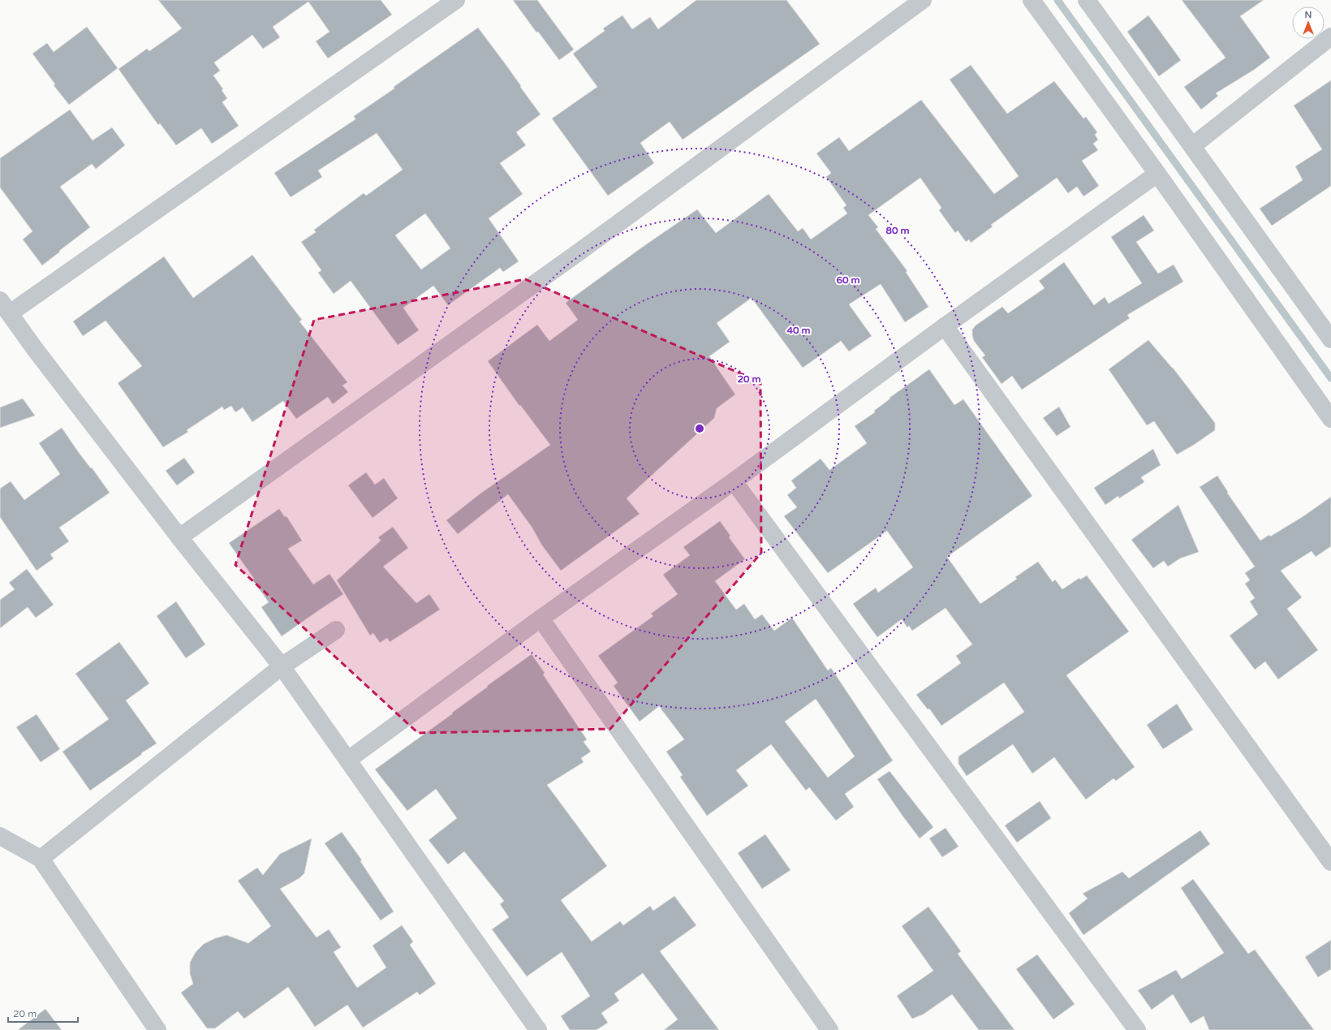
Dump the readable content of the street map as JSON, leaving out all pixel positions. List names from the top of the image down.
{
  "scale_bar": "20 m",
  "north": "top",
  "rings": [
    "80 m",
    "60 m",
    "40 m",
    "20 m"
  ]
}
